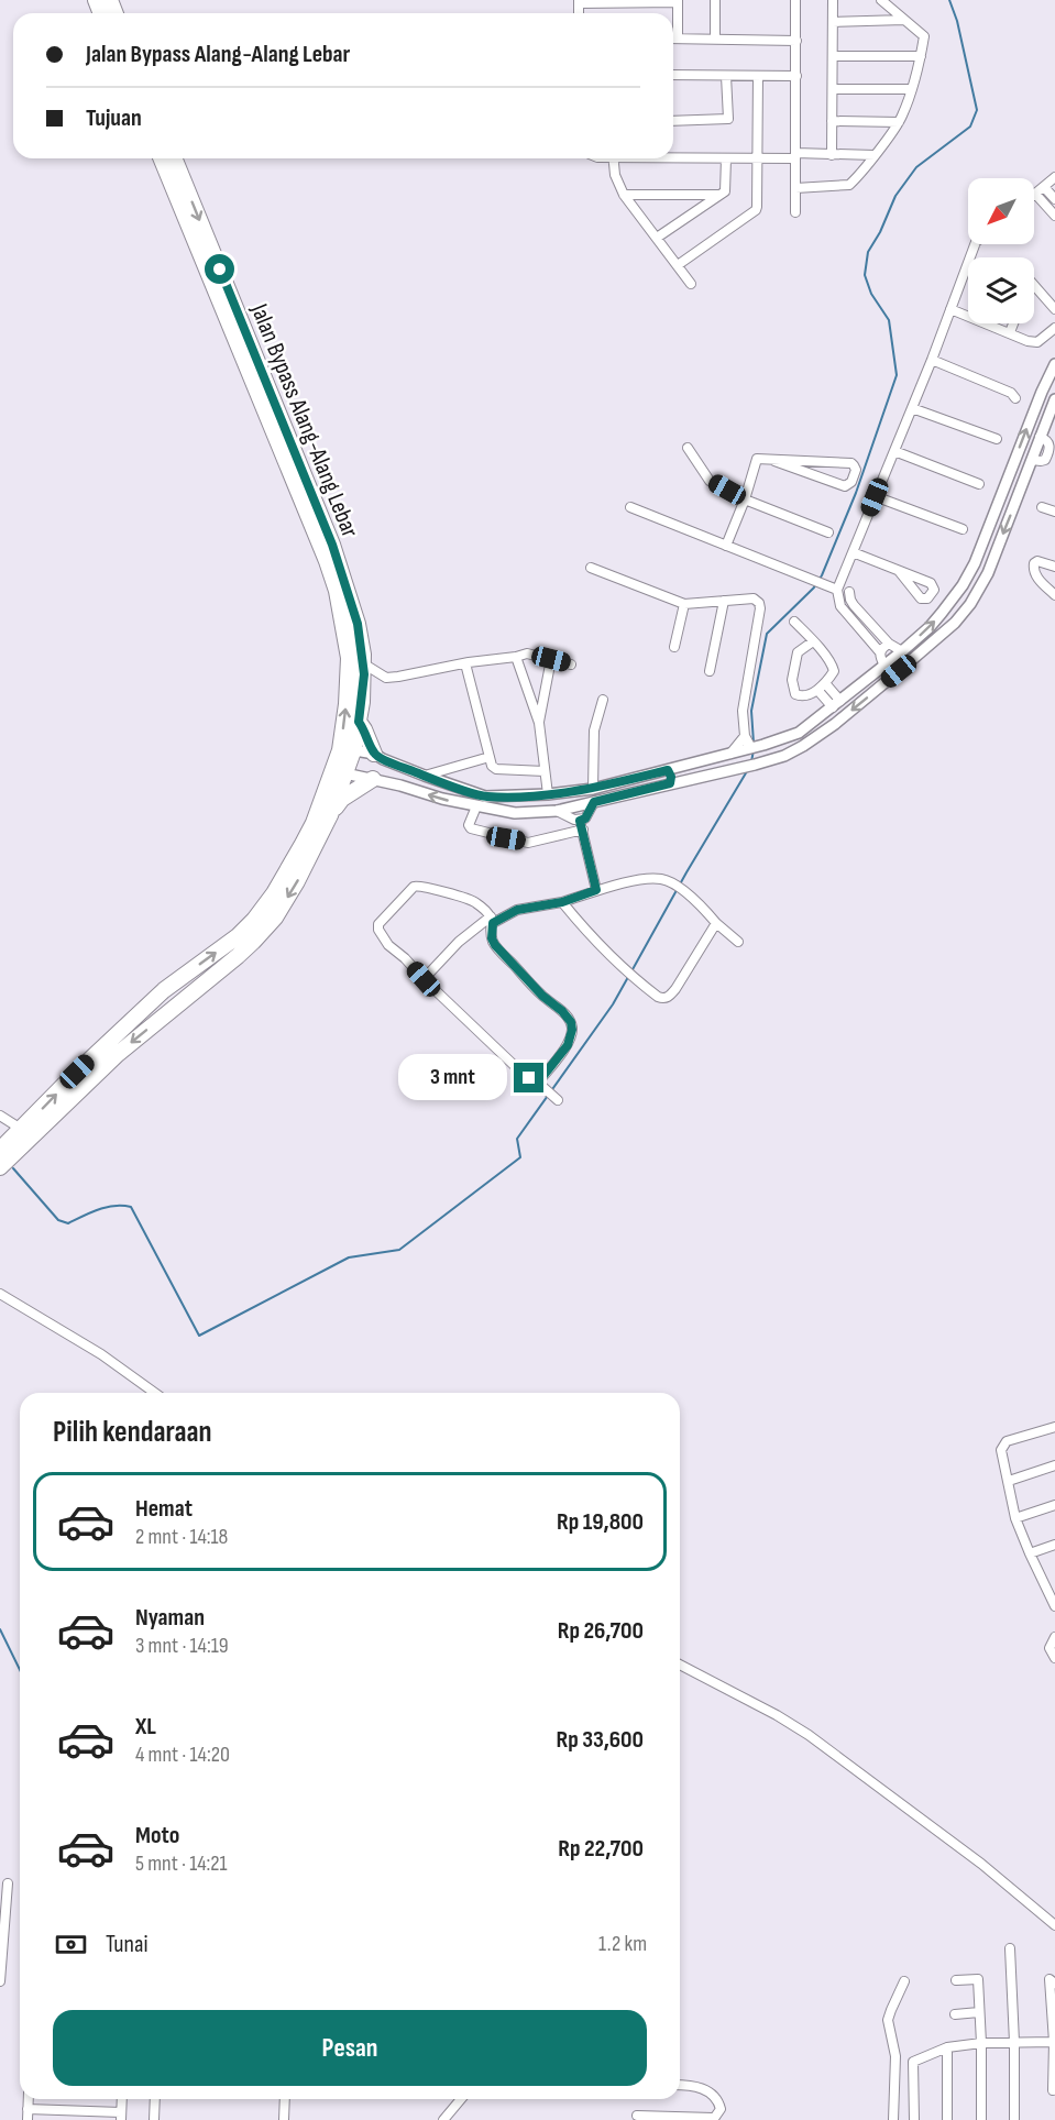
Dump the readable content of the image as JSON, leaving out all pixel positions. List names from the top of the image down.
{
  "streets": {
    "highway": ["Jalan Bypass Alang-Alang Lebar"]
  },
  "north": "bottom left",
  "page": {
    "banner": ["Jalan Bypass Alang-Alang Lebar", "Tujuan"],
    "bubble": "3 mnt",
    "heading": "Pilih kendaraan",
    "list": [
      {
        "name": "Hemat",
        "note": "2 mnt · 14:18",
        "value": "Rp 19,800"
      },
      {
        "name": "Nyaman",
        "note": "3 mnt · 14:19",
        "value": "Rp 26,700"
      },
      {
        "name": "XL",
        "note": "4 mnt · 14:20",
        "value": "Rp 33,600"
      },
      {
        "name": "Moto",
        "note": "5 mnt · 14:21",
        "value": "Rp 22,700"
      }
    ],
    "pay": ["Tunai", "1.2 km"],
    "buttons": "Pesan"
  }
}
